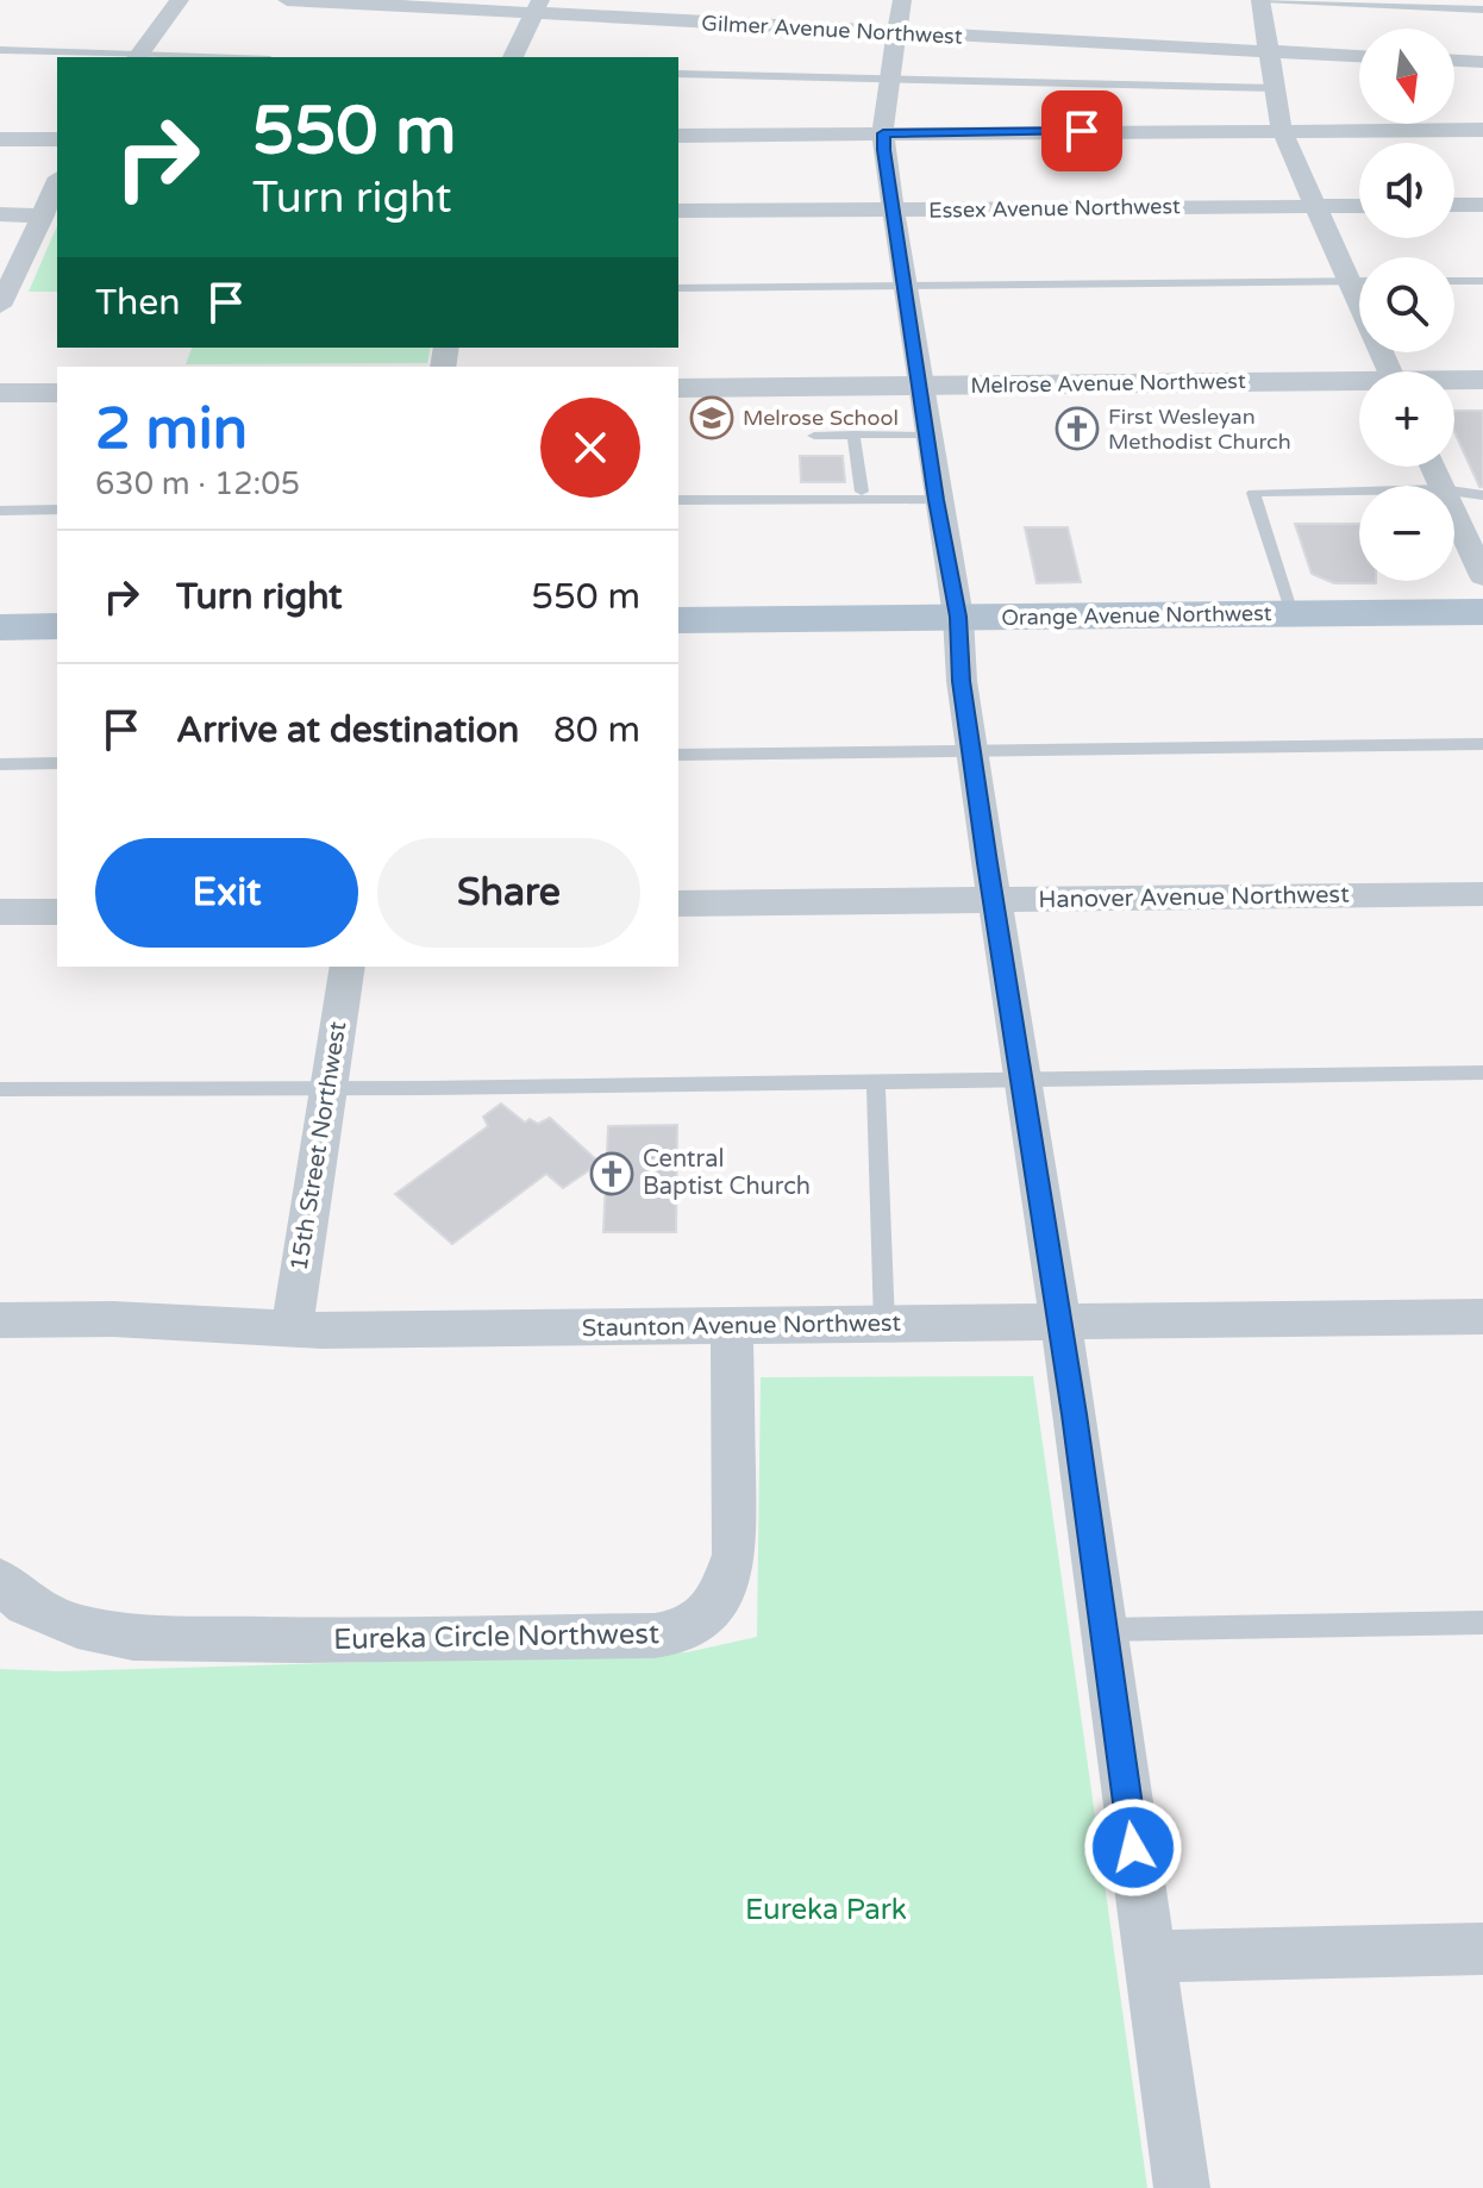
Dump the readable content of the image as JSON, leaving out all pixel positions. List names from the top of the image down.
{
  "streets": {
    "main road": ["Orange Avenue Northwest"],
    "street": [
      "Gilmer Avenue Northwest",
      "Essex Avenue Northwest",
      "Melrose Avenue Northwest",
      "Hanover Avenue Northwest",
      "15th Street Northwest",
      "Staunton Avenue Northwest",
      "Eureka Circle Northwest"
    ]
  },
  "crossings": [
    ["15th Street Northwest", "Staunton Avenue Northwest"],
    ["Staunton Avenue Northwest", "Eureka Circle Northwest"]
  ],
  "parks": ["Eureka Park"],
  "places": {
    "school or university": ["Melrose School"],
    "church": ["First Wesleyan Methodist Church", "Central Baptist Church"]
  },
  "north": "bottom",
  "page": {
    "map_buttons": ["+", "−"],
    "turn": ["550 m", "Turn right"],
    "then": "Then",
    "heading": ["2 min", "630 m · 12:05"],
    "list": [
      {
        "name": "Turn right",
        "value": "550 m"
      },
      {
        "name": "Arrive at destination",
        "value": "80 m"
      }
    ],
    "buttons": ["Exit", "Share"]
  }
}
